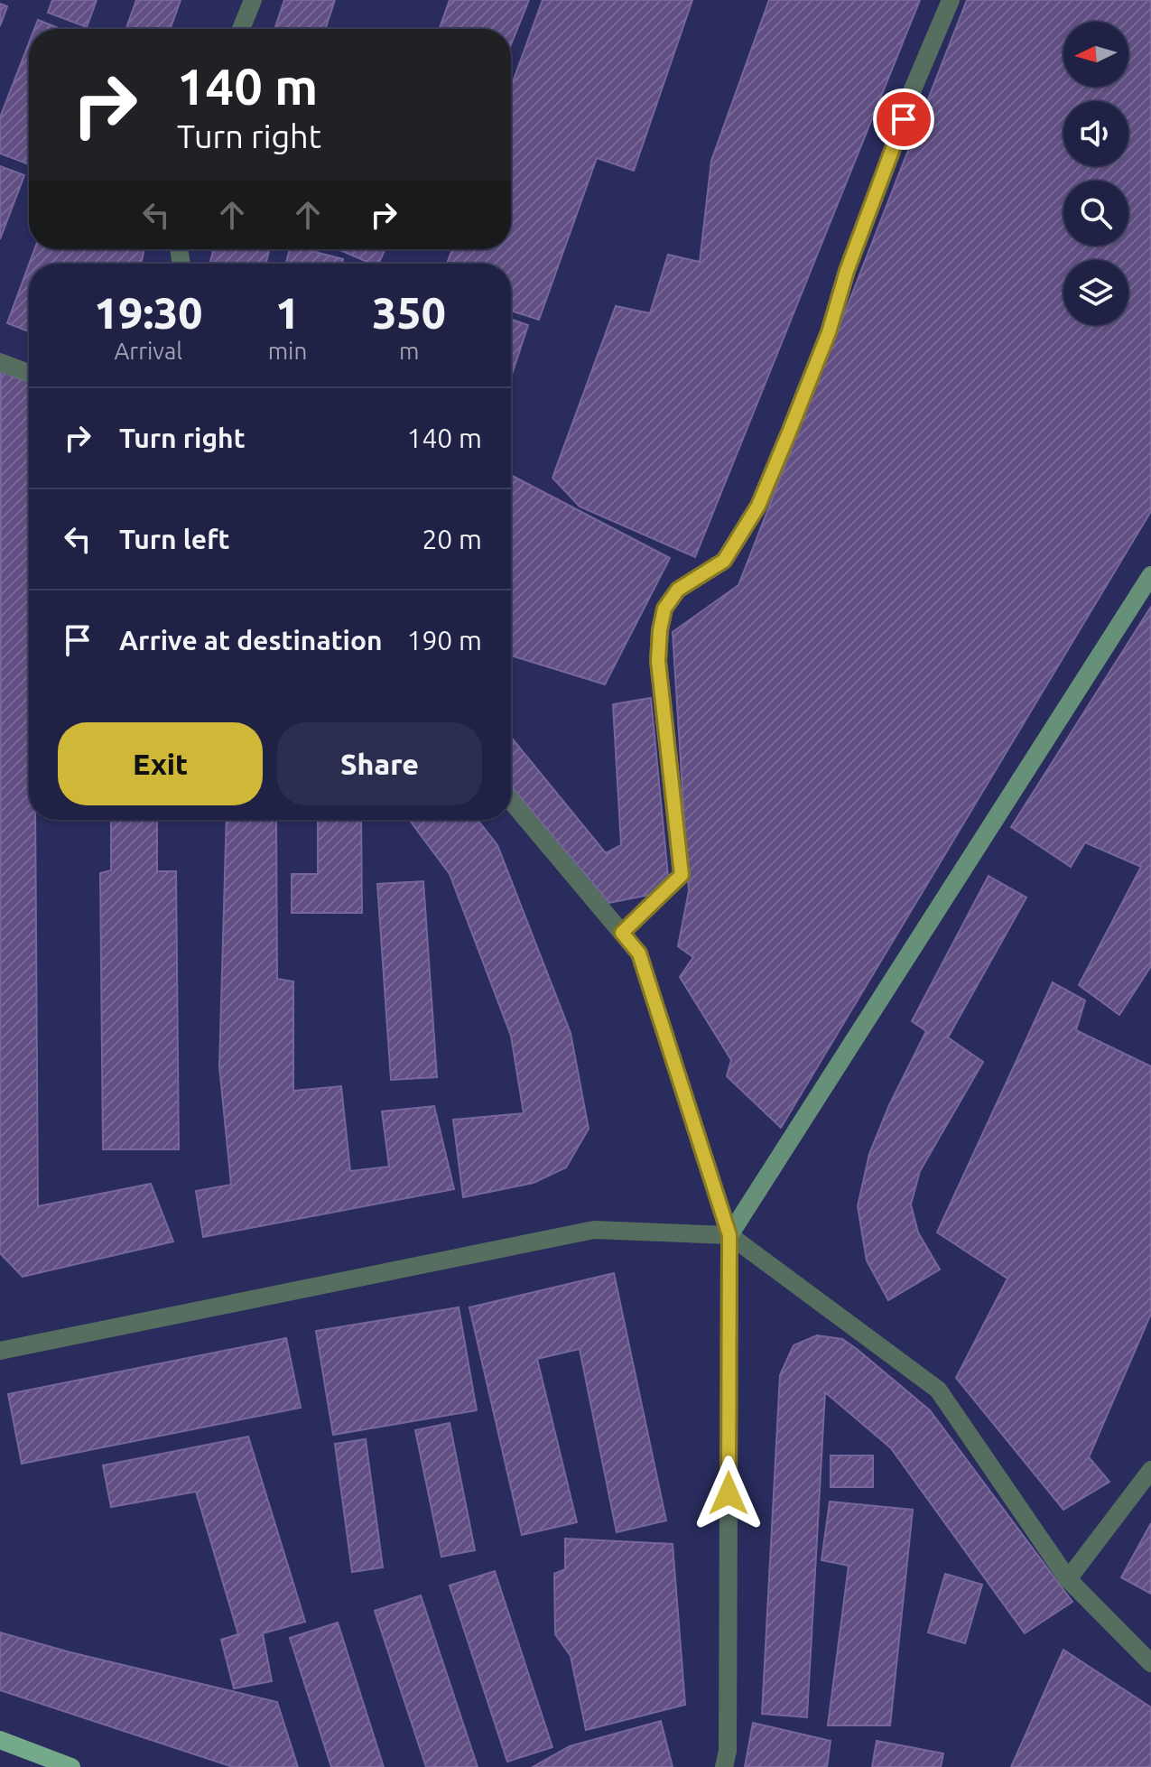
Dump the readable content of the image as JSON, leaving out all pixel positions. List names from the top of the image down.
{
  "north": "left",
  "page": {
    "turn": ["140 m", "Turn right"],
    "eta": [
      "19:30",
      "Arrival",
      "1",
      "min",
      "350",
      "m"
    ],
    "list": [
      {
        "name": "Turn right",
        "value": "140 m"
      },
      {
        "name": "Turn left",
        "value": "20 m"
      },
      {
        "name": "Arrive at destination",
        "value": "190 m"
      }
    ],
    "buttons": ["Exit", "Share"]
  }
}
